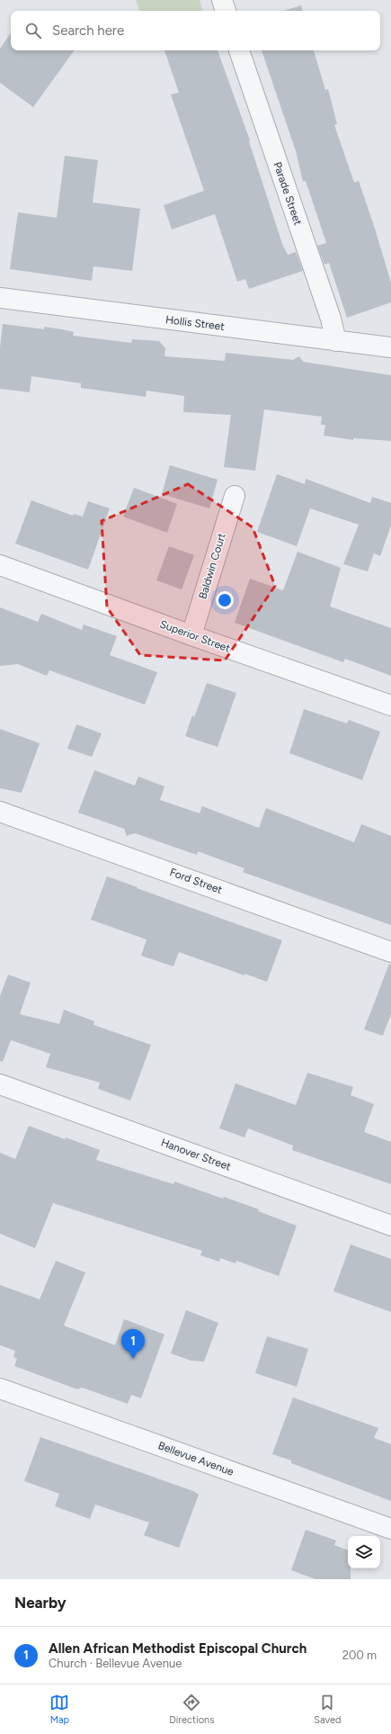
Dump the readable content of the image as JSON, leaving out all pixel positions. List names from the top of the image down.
{
  "streets": {
    "street": [
      "Parade Street",
      "Hollis Street",
      "Baldwin Court",
      "Superior Street",
      "Ford Street",
      "Hanover Street",
      "Bellevue Avenue"
    ]
  },
  "crossings": [
    ["Parade Street", "Hollis Street"],
    ["Baldwin Court", "Superior Street"]
  ],
  "page": {
    "search": "Search here",
    "pins": "1",
    "heading": "Nearby",
    "list": [
      {
        "mark": "1",
        "name": "Allen African Methodist Episcopal Church",
        "note": "Church · Bellevue Avenue",
        "value": "200 m"
      }
    ],
    "nav": ["Map", "Directions", "Saved"]
  }
}
